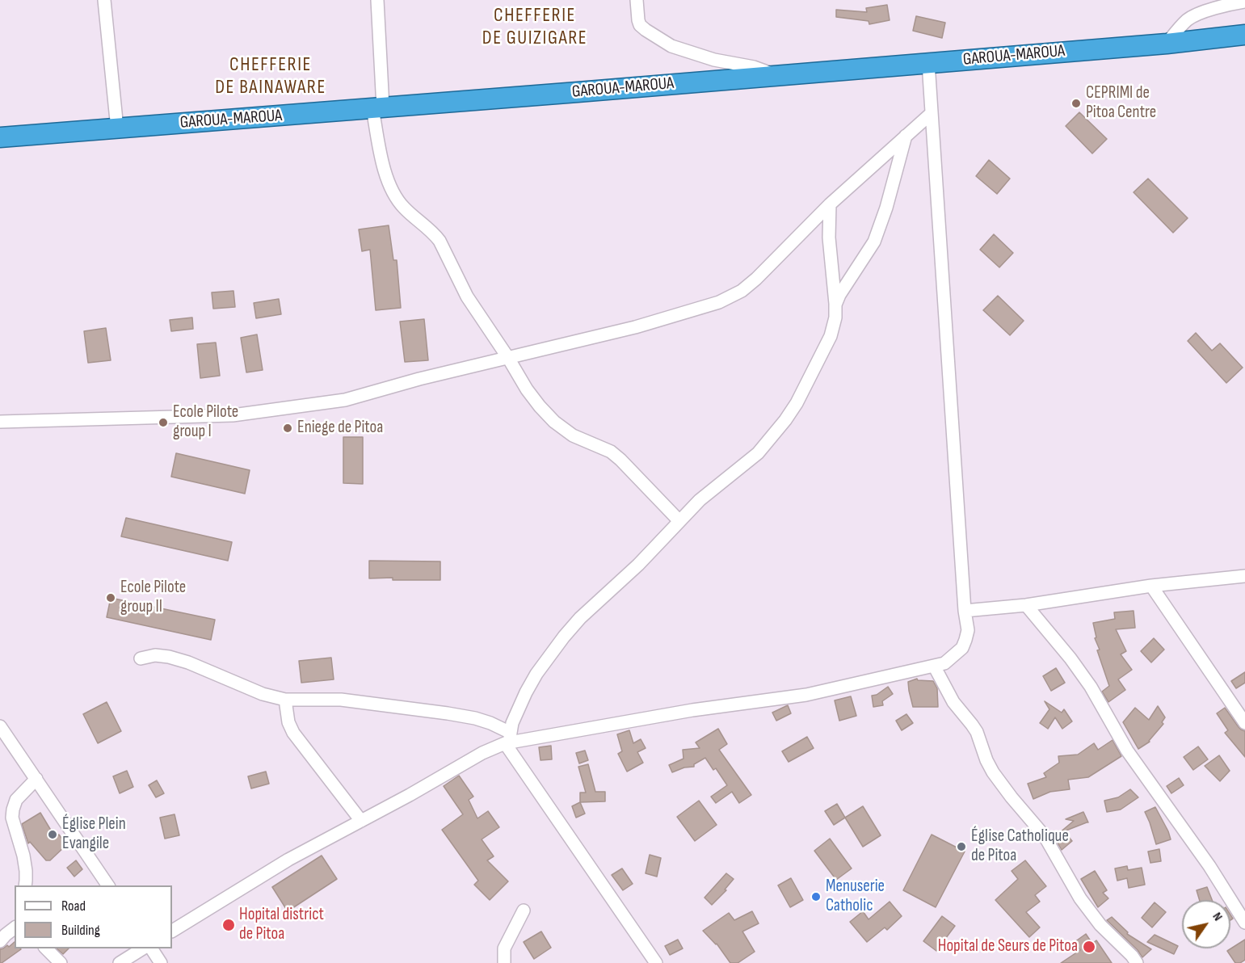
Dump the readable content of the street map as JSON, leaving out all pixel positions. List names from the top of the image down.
{
  "streets": {
    "highway": ["GAROUA-MAROUA"]
  },
  "districts": ["CHEFFERIE DE GUIZIGARE", "CHEFFERIE DE BAINAWARE"],
  "places": [
    "CEPRIMI de Pitoa Centre",
    "Ecole Pilote group I",
    "Eniege de Pitoa",
    "Ecole Pilote group II",
    "Église Plein Evangile",
    "Église Catholique de Pitoa",
    "Menuserie Catholic",
    "Hopital district de Pitoa",
    "Hopital de Seurs de Pitoa"
  ],
  "legend": ["Road", "Building"],
  "north": "top right"
}
